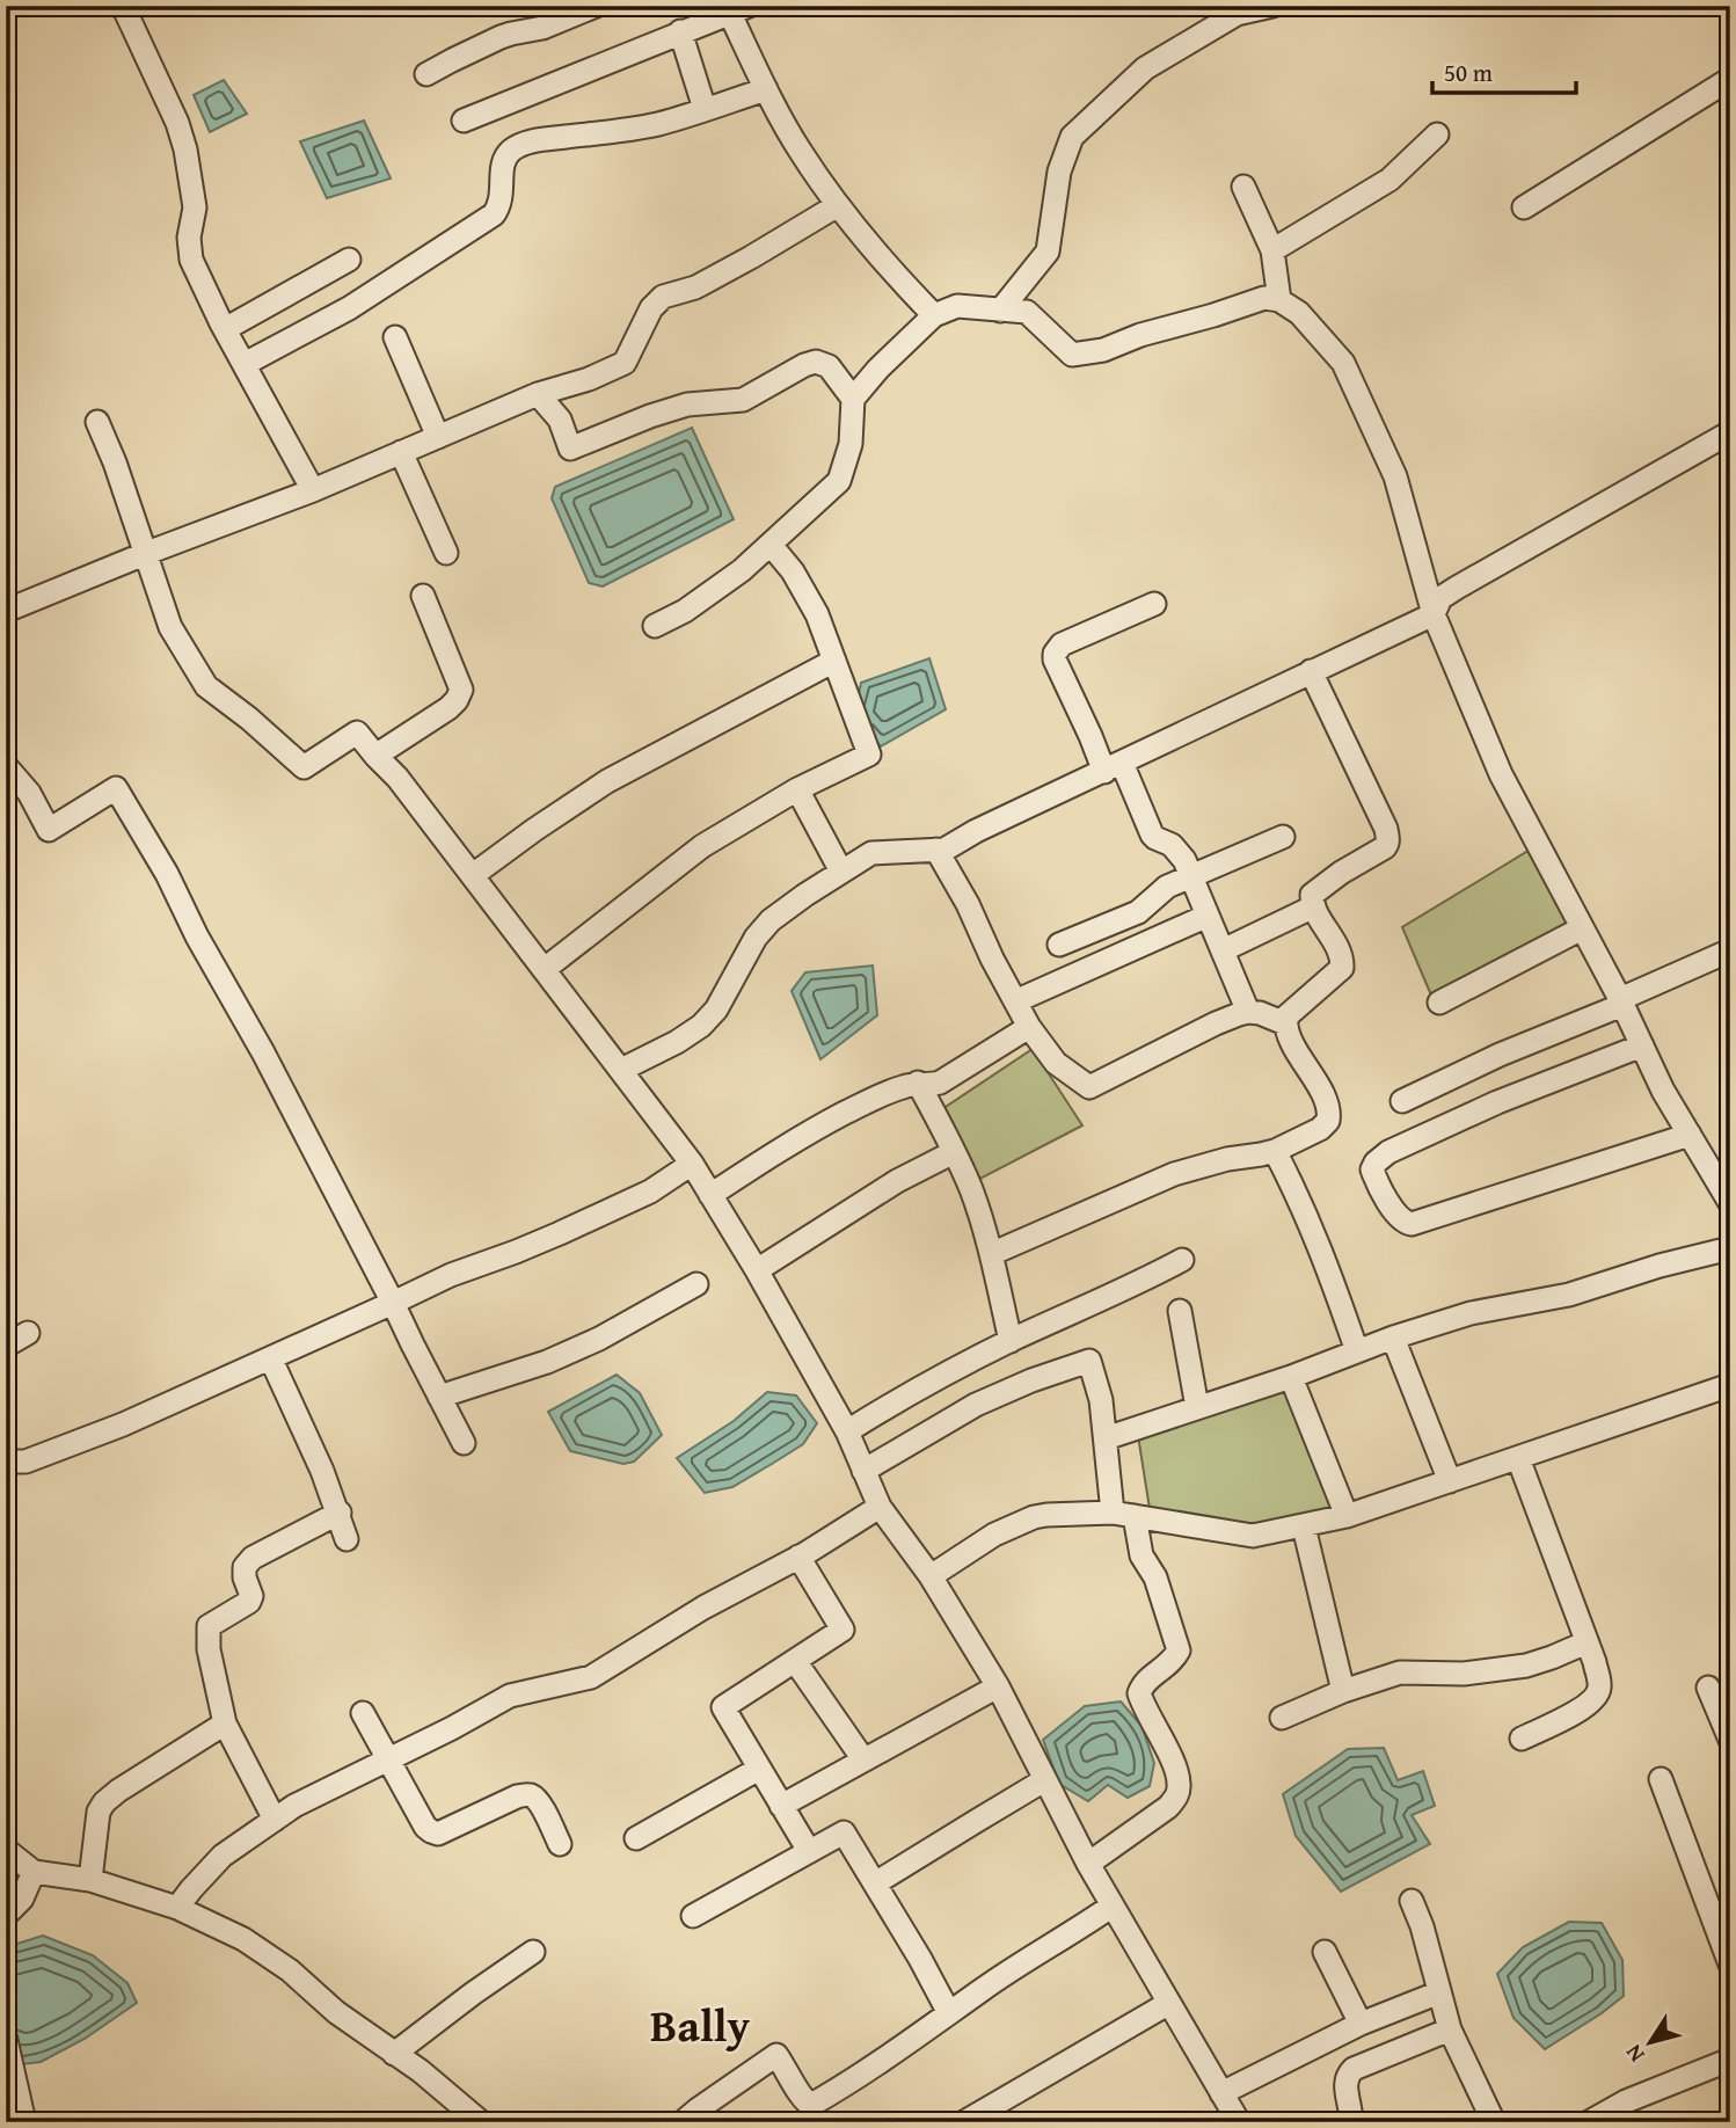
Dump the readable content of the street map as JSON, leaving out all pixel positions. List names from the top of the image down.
{
  "districts": ["Bally"],
  "scale_bar": "50 m",
  "north": "bottom left"
}
